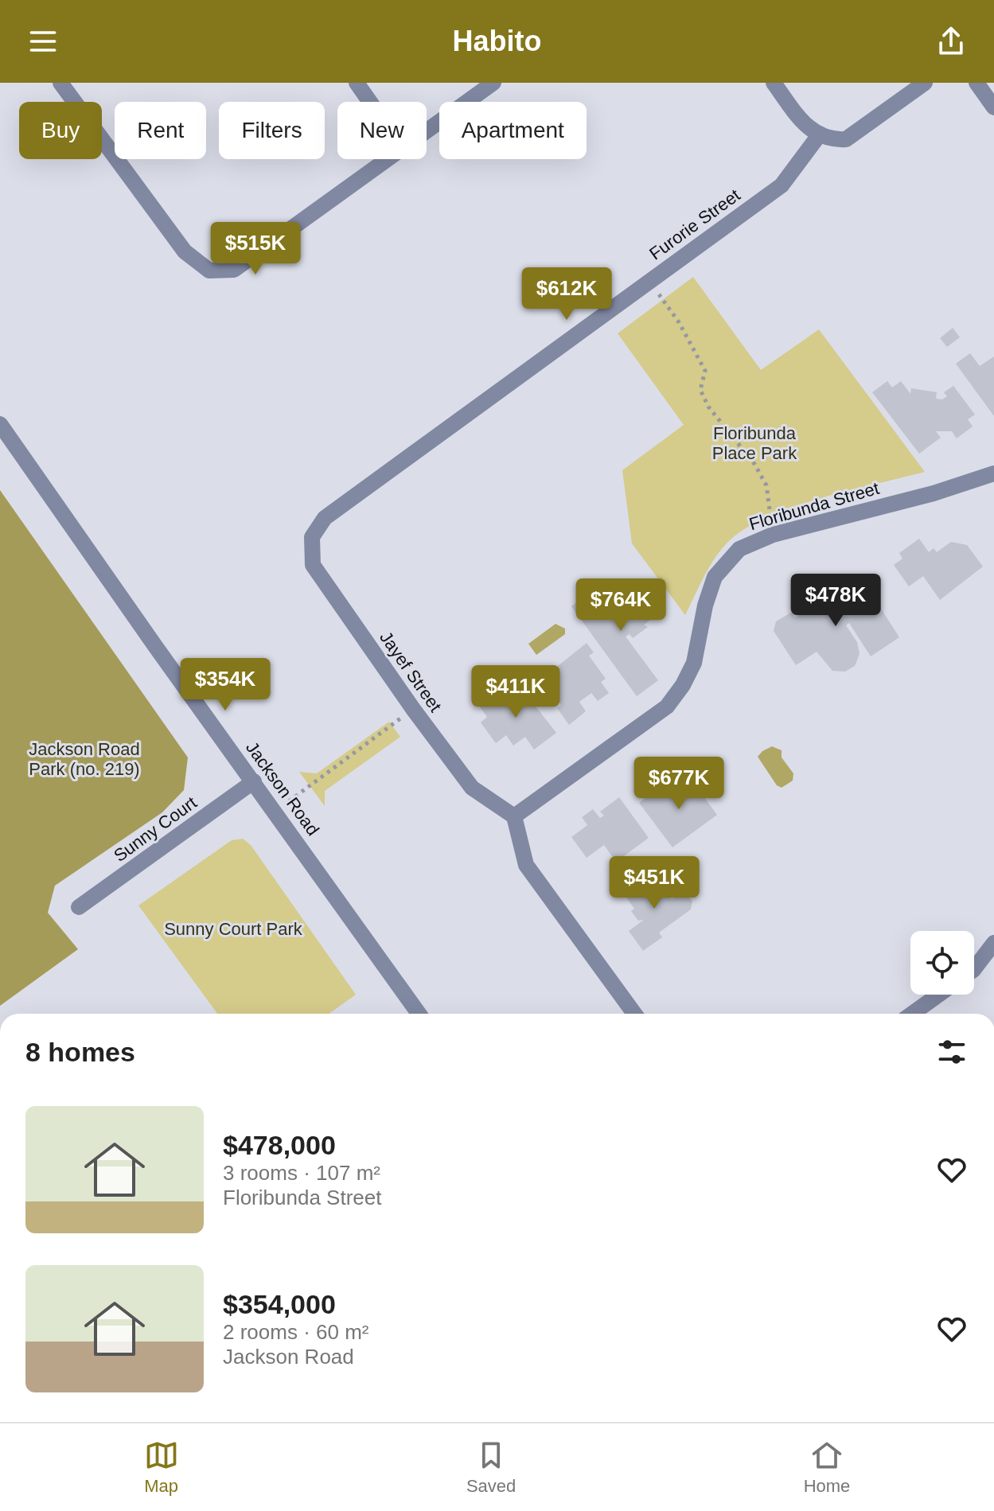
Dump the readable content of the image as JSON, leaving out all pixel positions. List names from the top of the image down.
{
  "streets": {
    "street": [
      "Furorie Street",
      "Floribunda Street",
      "Jayef Street",
      "Jackson Road",
      "Sunny Court"
    ]
  },
  "crossings": [
    ["Furorie Street", "Jayef Street"],
    ["Floribunda Street", "Jayef Street"],
    ["Jackson Road", "Sunny Court"]
  ],
  "parks": ["Floribunda Place Park", "Jackson Road Park (no. 219)", "Sunny Court Park"],
  "page": {
    "header": "Habito",
    "chip": [
      "Buy",
      "Rent",
      "Filters",
      "New",
      "Apartment"
    ],
    "price": [
      "$515K",
      "$612K",
      "$478K",
      "$764K",
      "$354K",
      "$411K",
      "$677K",
      "$451K"
    ],
    "heading": "8 homes",
    "list": [
      {
        "name": "$478,000",
        "note": "3 rooms · 107 m² · Floribunda Street"
      },
      {
        "name": "$354,000",
        "note": "2 rooms · 60 m² · Jackson Road"
      }
    ],
    "tabs": ["Map", "Saved", "Home"]
  }
}
